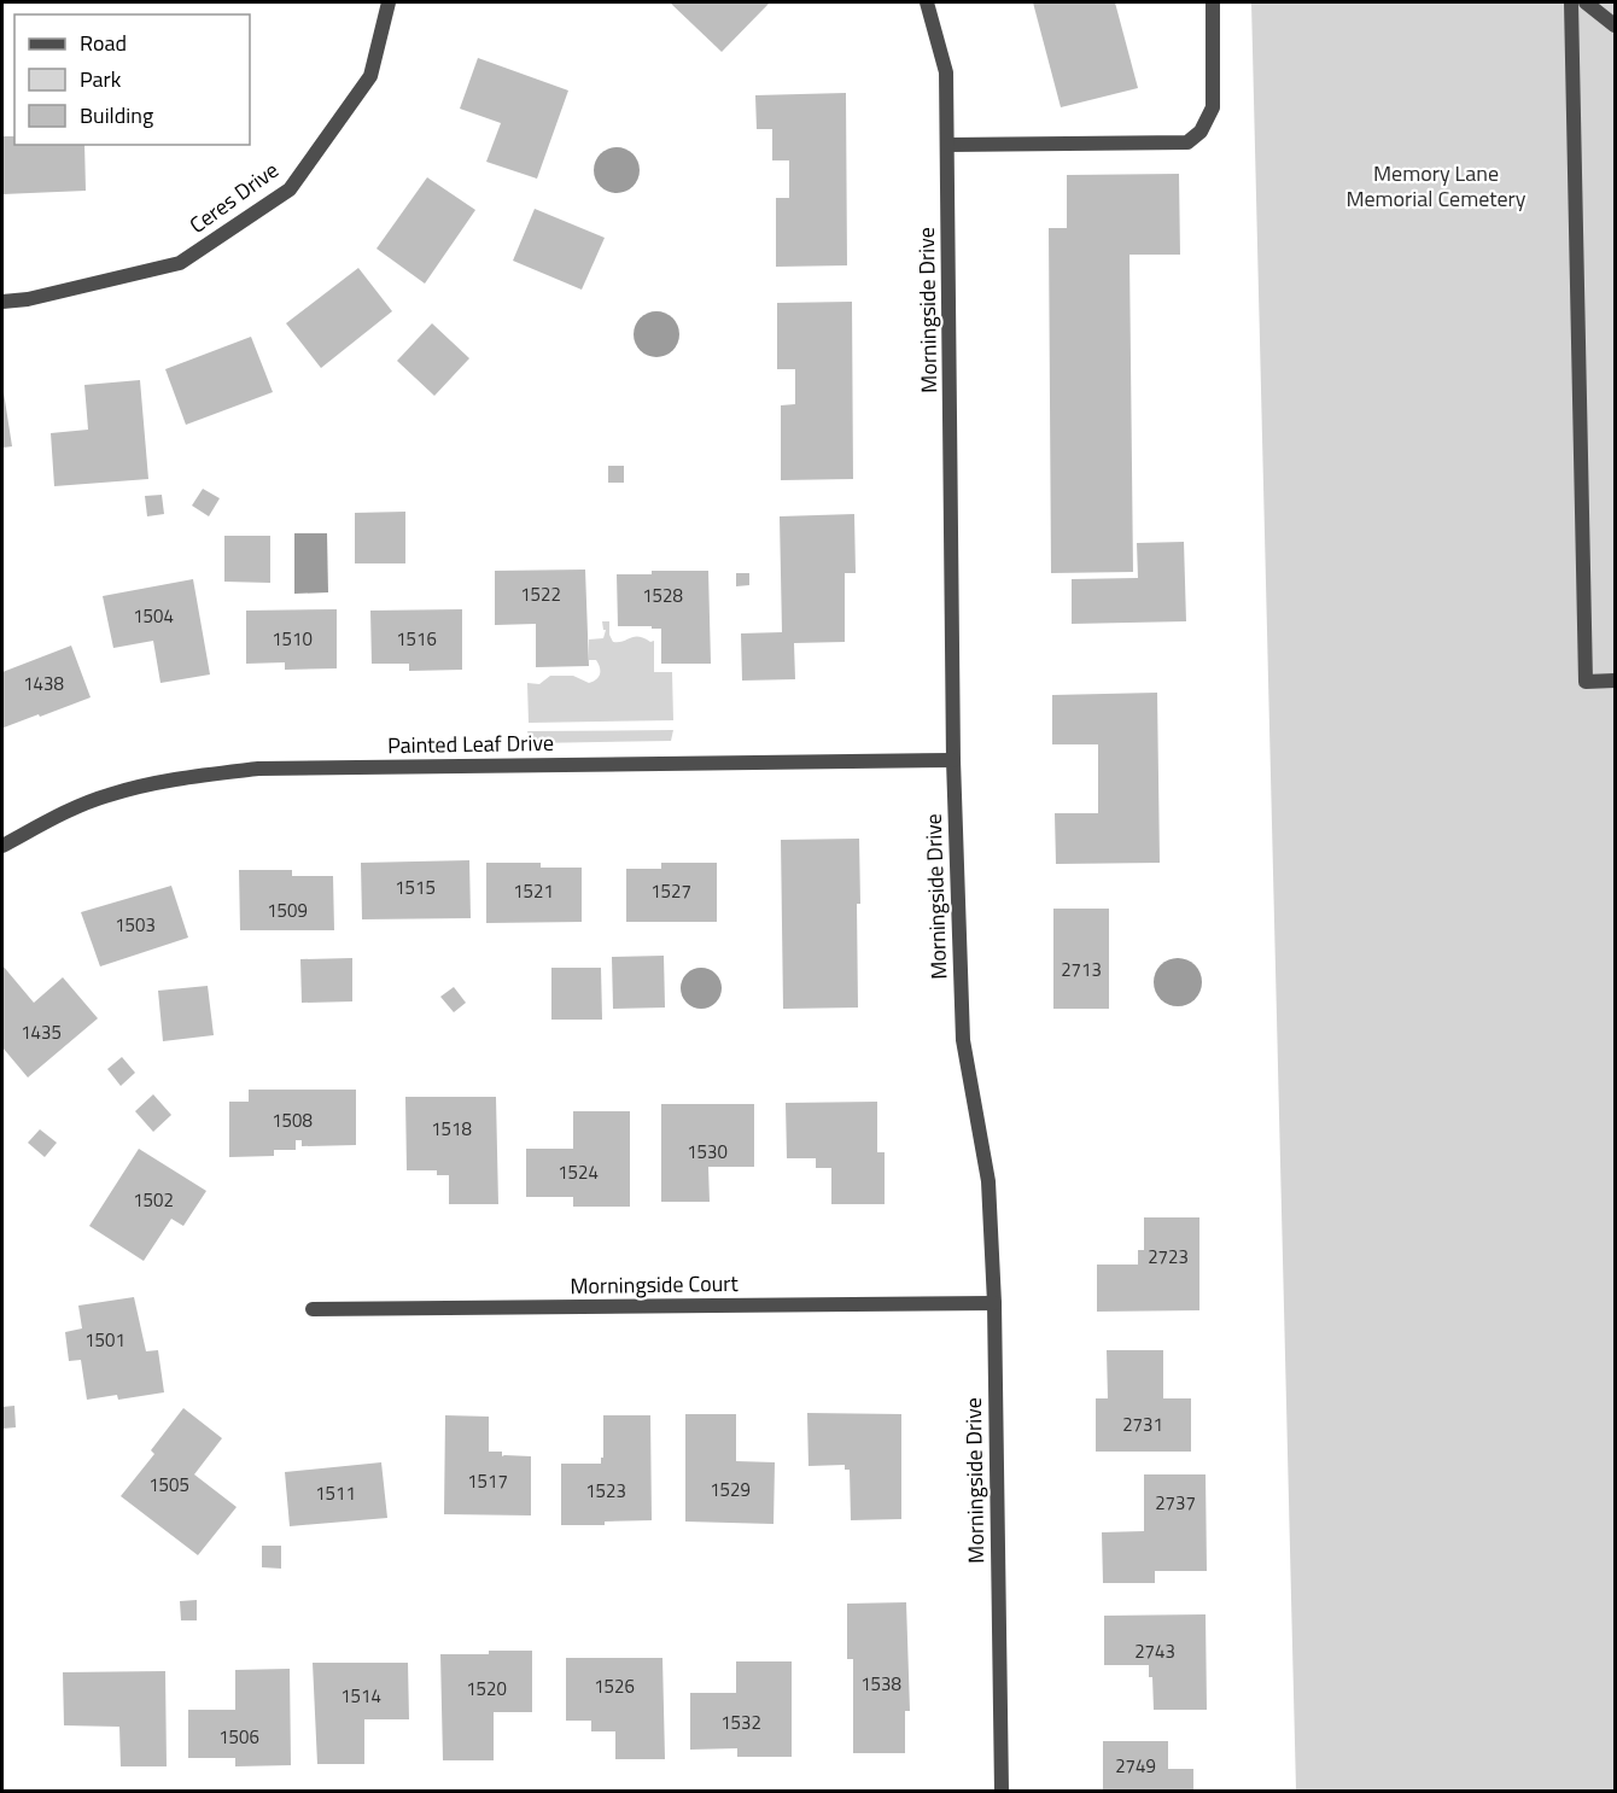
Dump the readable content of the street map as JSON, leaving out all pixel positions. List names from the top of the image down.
{
  "streets": {
    "street": [
      "Ceres Drive",
      "Morningside Drive",
      "Painted Leaf Drive",
      "Morningside Court"
    ]
  },
  "crossings": [
    ["Morningside Drive", "Painted Leaf Drive"],
    ["Morningside Drive", "Morningside Court"]
  ],
  "parks": ["Memory Lane Memorial Cemetery"],
  "house_numbers": [
    "1522",
    "1528",
    "1504",
    "1510",
    "1516",
    "1438",
    "1515",
    "1521",
    "1527",
    "1509",
    "1503",
    "2713",
    "1435",
    "1508",
    "1518",
    "1530",
    "1524",
    "1502",
    "2723",
    "1501",
    "2731",
    "1517",
    "1505",
    "1529",
    "1523",
    "1511",
    "2737",
    "2743",
    "1538",
    "1526",
    "1520",
    "1514",
    "1532",
    "1506",
    "2749"
  ],
  "legend": ["Road", "Park", "Building"]
}
